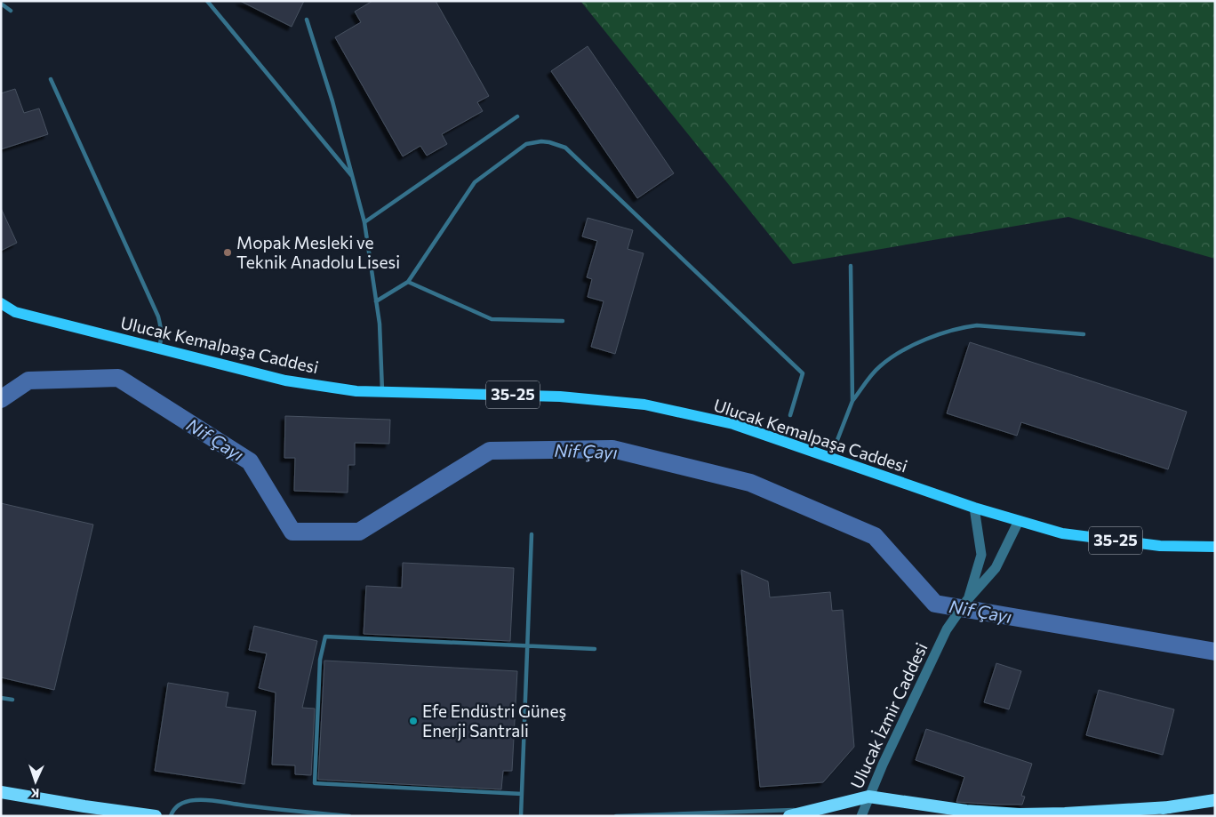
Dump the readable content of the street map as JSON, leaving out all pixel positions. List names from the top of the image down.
{
  "streets": {
    "main road": ["Ulucak Kemalpaşa Caddesi", "35-25"],
    "street": ["Ulucak İzmir Caddesi"]
  },
  "water": ["Nif Çayı"],
  "places": ["Mopak Mesleki ve Teknik Anadolu Lisesi", "Efe Endüstri Güneş Enerji Santrali"],
  "north": "bottom"
}
